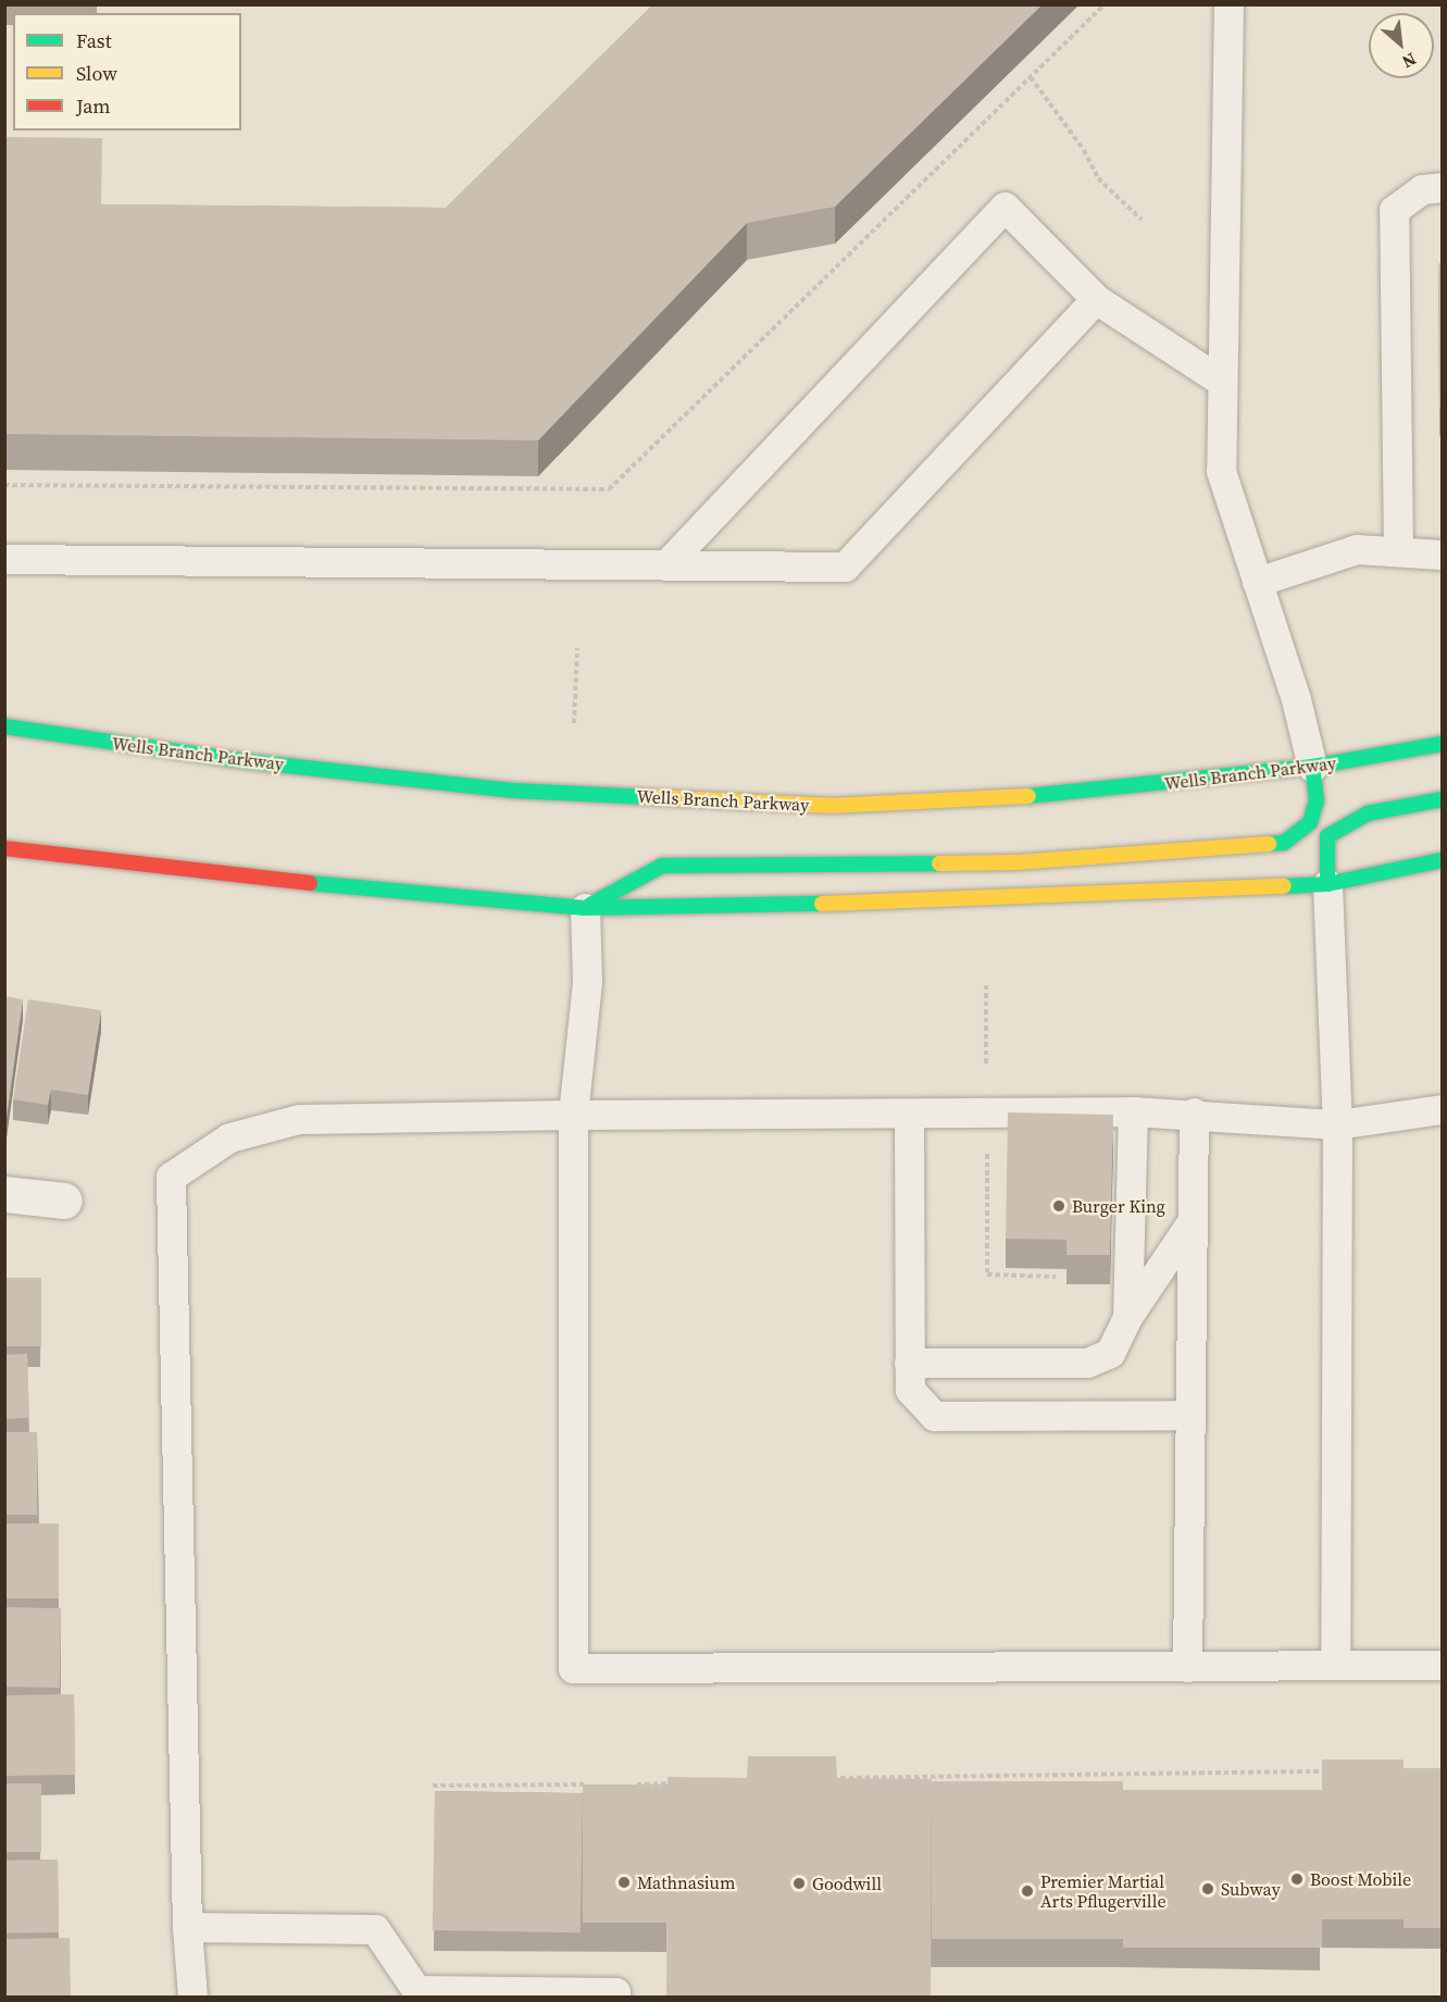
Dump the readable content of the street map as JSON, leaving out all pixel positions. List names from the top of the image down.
{
  "streets": {
    "main road": ["Wells Branch Parkway"]
  },
  "places": [
    "Burger King",
    "Boost Mobile",
    "Mathnasium",
    "Goodwill",
    "Subway",
    "Premier Martial Arts Pflugerville"
  ],
  "legend": ["Fast", "Slow", "Jam"],
  "north": "bottom right"
}
